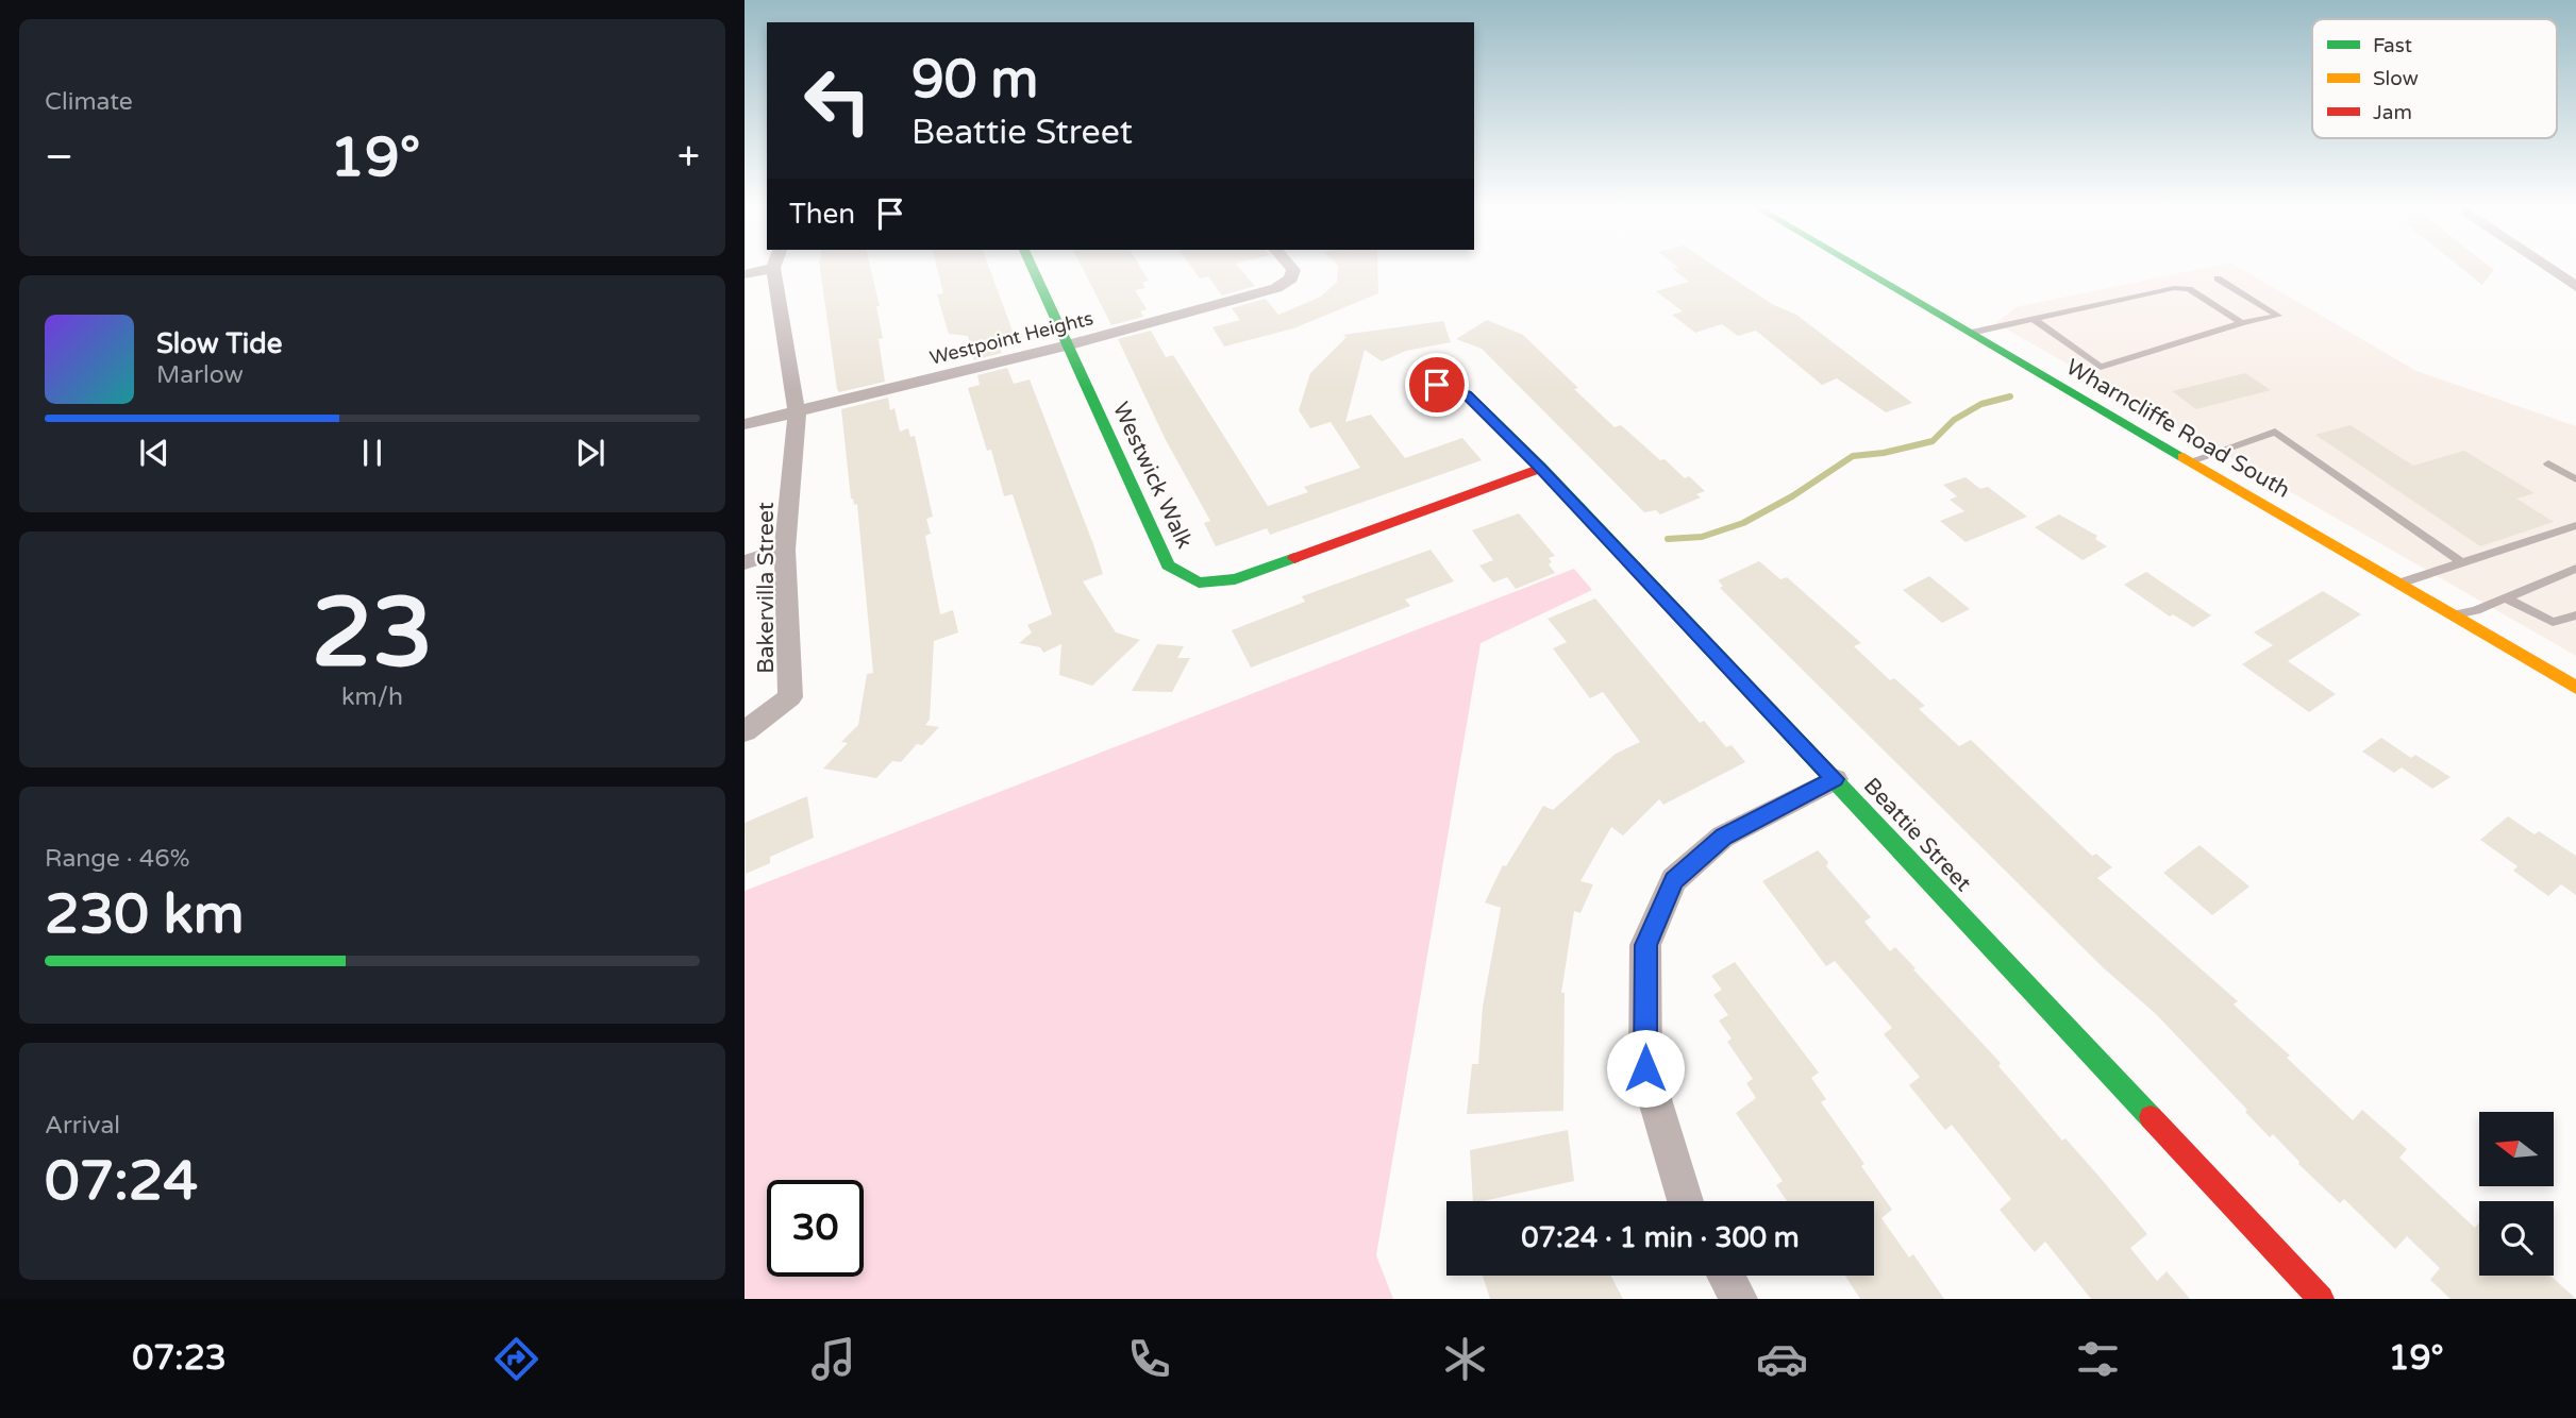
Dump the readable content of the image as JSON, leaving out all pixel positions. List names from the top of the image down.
{
  "streets": {
    "street": [
      "Westpoint Heights",
      "Wharncliffe Road South",
      "Westwick Walk",
      "Bakervilla Street",
      "Beattie Street"
    ]
  },
  "crossings": [
    ["Westpoint Heights", "Westwick Walk"],
    ["Westpoint Heights", "Bakervilla Street"],
    ["Westwick Walk", "Beattie Street"]
  ],
  "legend": ["Fast", "Slow", "Jam"],
  "north": "left",
  "page": {
    "tile": [
      "Climate",
      ["23", "km/h"],
      ["Range · 46%", "230 km"],
      ["Arrival", "07:24"]
    ],
    "turn": ["90 m", "Beattie Street"],
    "heat": ["−", "19°", "+"],
    "then": "Then",
    "song": ["Slow Tide", "Marlow"],
    "limit": "30",
    "trip": "07:24 · 1 min · 300 m",
    "tabs": ["07:23", "19°"]
  }
}
